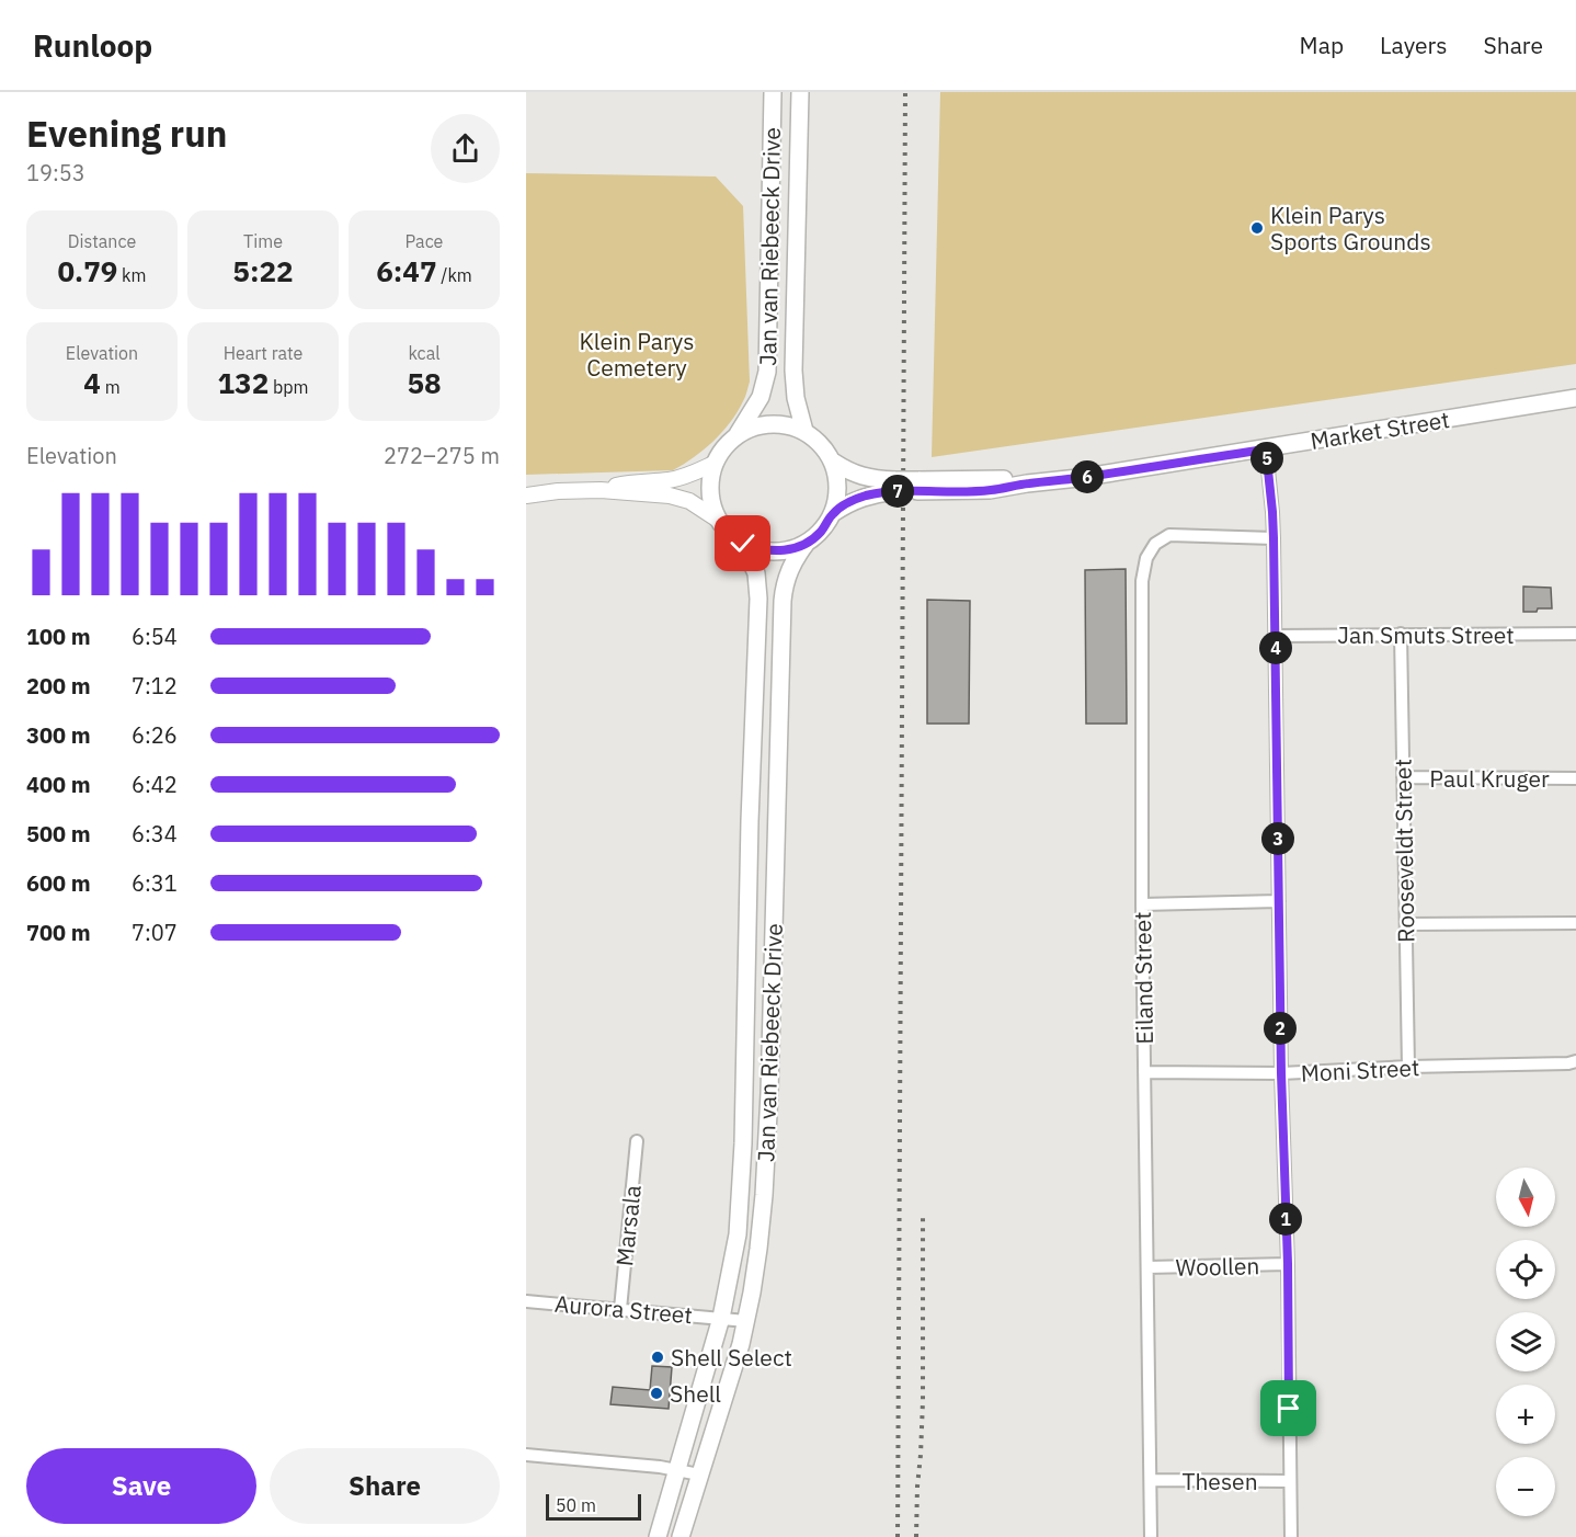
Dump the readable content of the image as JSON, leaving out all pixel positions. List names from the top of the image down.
{
  "streets": {
    "main road": ["Jan van Riebeeck Drive", "Market Street"],
    "street": [
      "Jan Smuts Street",
      "Paul Kruger",
      "Rooseveldt Street",
      "Eiland Street",
      "Moni Street",
      "Marsala",
      "Woollen",
      "Aurora Street",
      "Thesen"
    ]
  },
  "crossings": [
    ["Jan van Riebeeck Drive", "Market Street"],
    ["Jan van Riebeeck Drive", "Aurora Street"],
    ["Jan Smuts Street", "Rooseveldt Street"],
    ["Paul Kruger", "Rooseveldt Street"],
    ["Rooseveldt Street", "Moni Street"],
    ["Eiland Street", "Moni Street"],
    ["Eiland Street", "Woollen"],
    ["Eiland Street", "Thesen"],
    ["Marsala", "Aurora Street"]
  ],
  "parks": ["Klein Parys Cemetery"],
  "places": ["Klein Parys Sports Grounds", "Shell Select", "Shell"],
  "scale_bar": "50 m",
  "north": "bottom",
  "page": {
    "header": "Runloop",
    "nav": ["Map", "Layers", "Share"],
    "heading": ["Evening run", "19:53"],
    "stats": [
      ["Distance", "0.79 km"],
      ["Time", "5:22"],
      ["Pace", "6:47 /km"],
      ["Elevation", "4 m"],
      ["Heart rate", "132 bpm"],
      ["kcal", "58"]
    ],
    "chart": ["Elevation", "272–275 m"],
    "pins": [
      "5",
      "6",
      "7",
      "4",
      "3",
      "2",
      "1"
    ],
    "list": [
      {
        "name": "100 m",
        "note": "6:54"
      },
      {
        "name": "200 m",
        "note": "7:12"
      },
      {
        "name": "300 m",
        "note": "6:26"
      },
      {
        "name": "400 m",
        "note": "6:42"
      },
      {
        "name": "500 m",
        "note": "6:34"
      },
      {
        "name": "600 m",
        "note": "6:31"
      },
      {
        "name": "700 m",
        "note": "7:07"
      }
    ],
    "map_buttons": ["+", "−"],
    "buttons": ["Save", "Share"],
    "scale": "50 m"
  }
}
